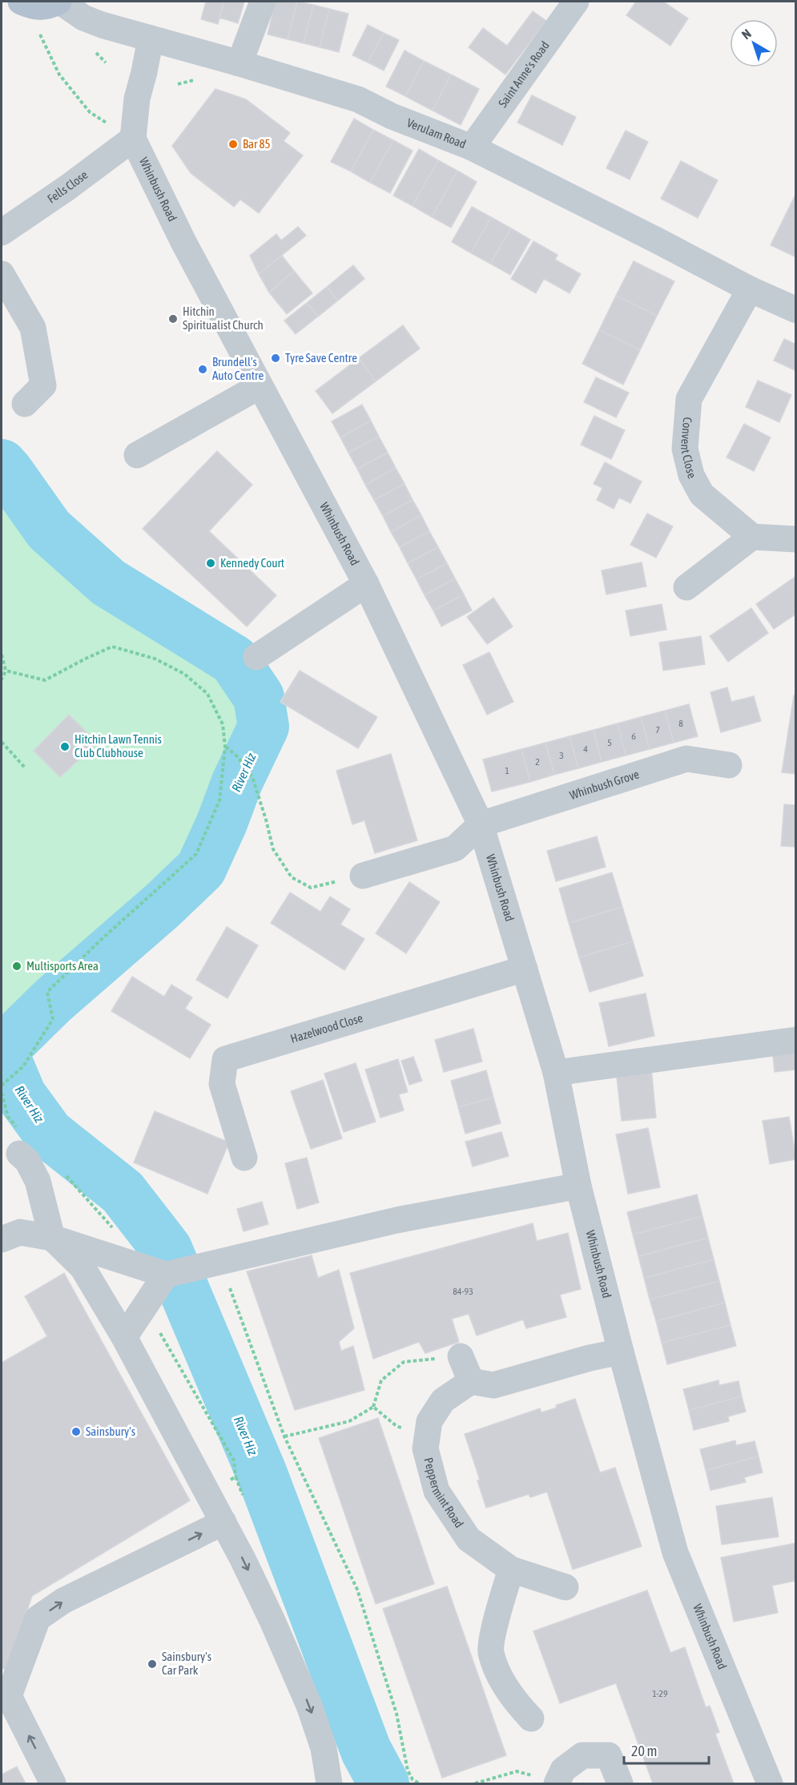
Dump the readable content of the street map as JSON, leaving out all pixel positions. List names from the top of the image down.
{
  "streets": {
    "street": [
      "Saint Anne's Road",
      "Verulam Road",
      "Fells Close",
      "Whinbush Road",
      "Convent Close",
      "Whinbush Grove",
      "Hazelwood Close",
      "Peppermint Road"
    ]
  },
  "crossings": [
    ["Saint Anne's Road", "Verulam Road"],
    ["Verulam Road", "Convent Close"],
    ["Fells Close", "Whinbush Road"],
    ["Whinbush Road", "Whinbush Grove"],
    ["Whinbush Road", "Hazelwood Close"]
  ],
  "water": ["River Hiz"],
  "places": [
    "Bar 85",
    "Hitchin Spiritualist Church",
    "Tyre Save Centre",
    "Brundell's Auto Centre",
    "Kennedy Court",
    "Hitchin Lawn Tennis Club Clubhouse",
    "Multisports Area",
    "Sainsbury's",
    "Sainsbury's Car Park"
  ],
  "house_numbers": [
    "8",
    "7",
    "6",
    "5",
    "4",
    "3",
    "2",
    "1",
    "84-93",
    "1-29"
  ],
  "scale_bar": "20 m",
  "north": "top left"
}
